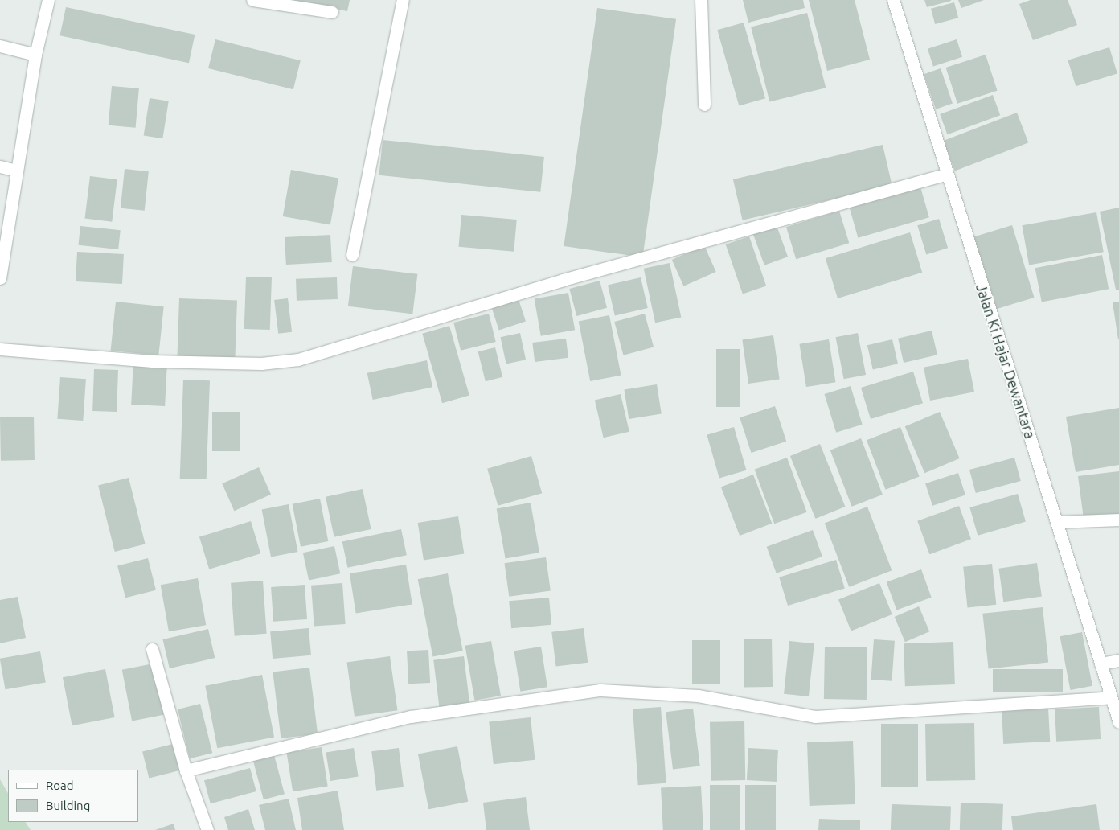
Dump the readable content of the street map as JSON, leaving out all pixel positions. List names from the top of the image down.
{
  "streets": {
    "street": ["Jalan Ki Hajar Dewantara"]
  },
  "legend": ["Road", "Building"]
}
